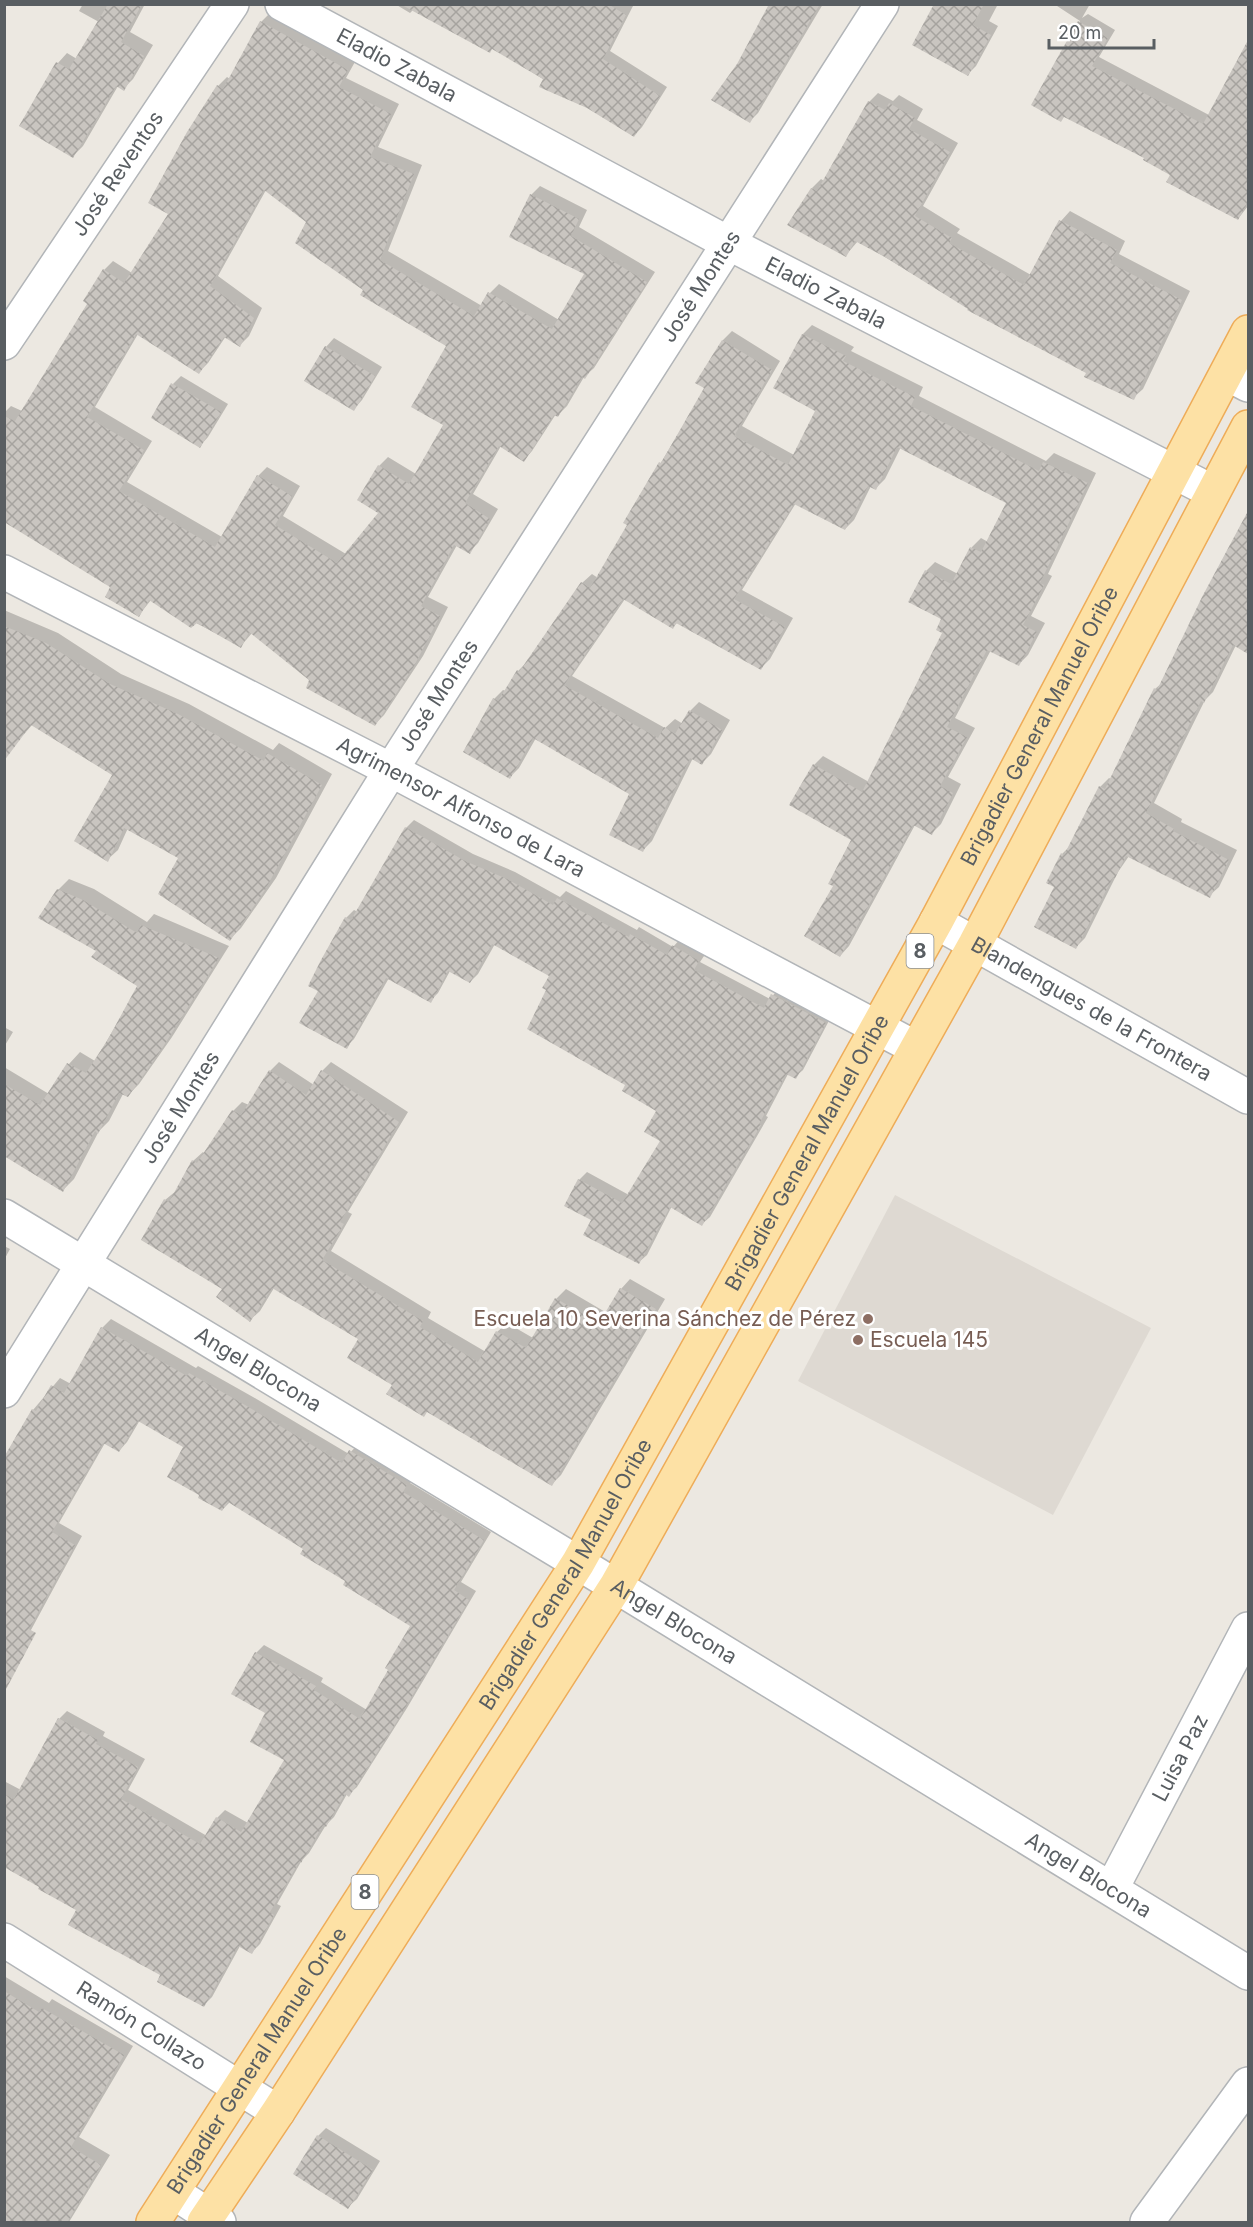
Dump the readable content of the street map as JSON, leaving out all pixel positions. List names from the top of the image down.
{
  "streets": {
    "main road": ["Brigadier General Manuel Oribe", "8"],
    "street": [
      "Eladio Zabala",
      "José Reventos",
      "José Montes",
      "Agrimensor Alfonso de Lara",
      "Blandengues de la Frontera",
      "Angel Blocona",
      "Luisa Paz",
      "Ramón Collazo"
    ]
  },
  "crossings": [
    ["Eladio Zabala", "José Montes"],
    ["Eladio Zabala", "Brigadier General Manuel Oribe"],
    ["José Montes", "Agrimensor Alfonso de Lara"],
    ["José Montes", "Angel Blocona"],
    ["Brigadier General Manuel Oribe", "Agrimensor Alfonso de Lara"],
    ["Brigadier General Manuel Oribe", "Blandengues de la Frontera"],
    ["Brigadier General Manuel Oribe", "Angel Blocona"],
    ["Brigadier General Manuel Oribe", "Ramón Collazo"],
    ["Angel Blocona", "Luisa Paz"]
  ],
  "places": ["Escuela 10 Severina Sánchez de Pérez", "Escuela 145"],
  "scale_bar": "20 m"
}
